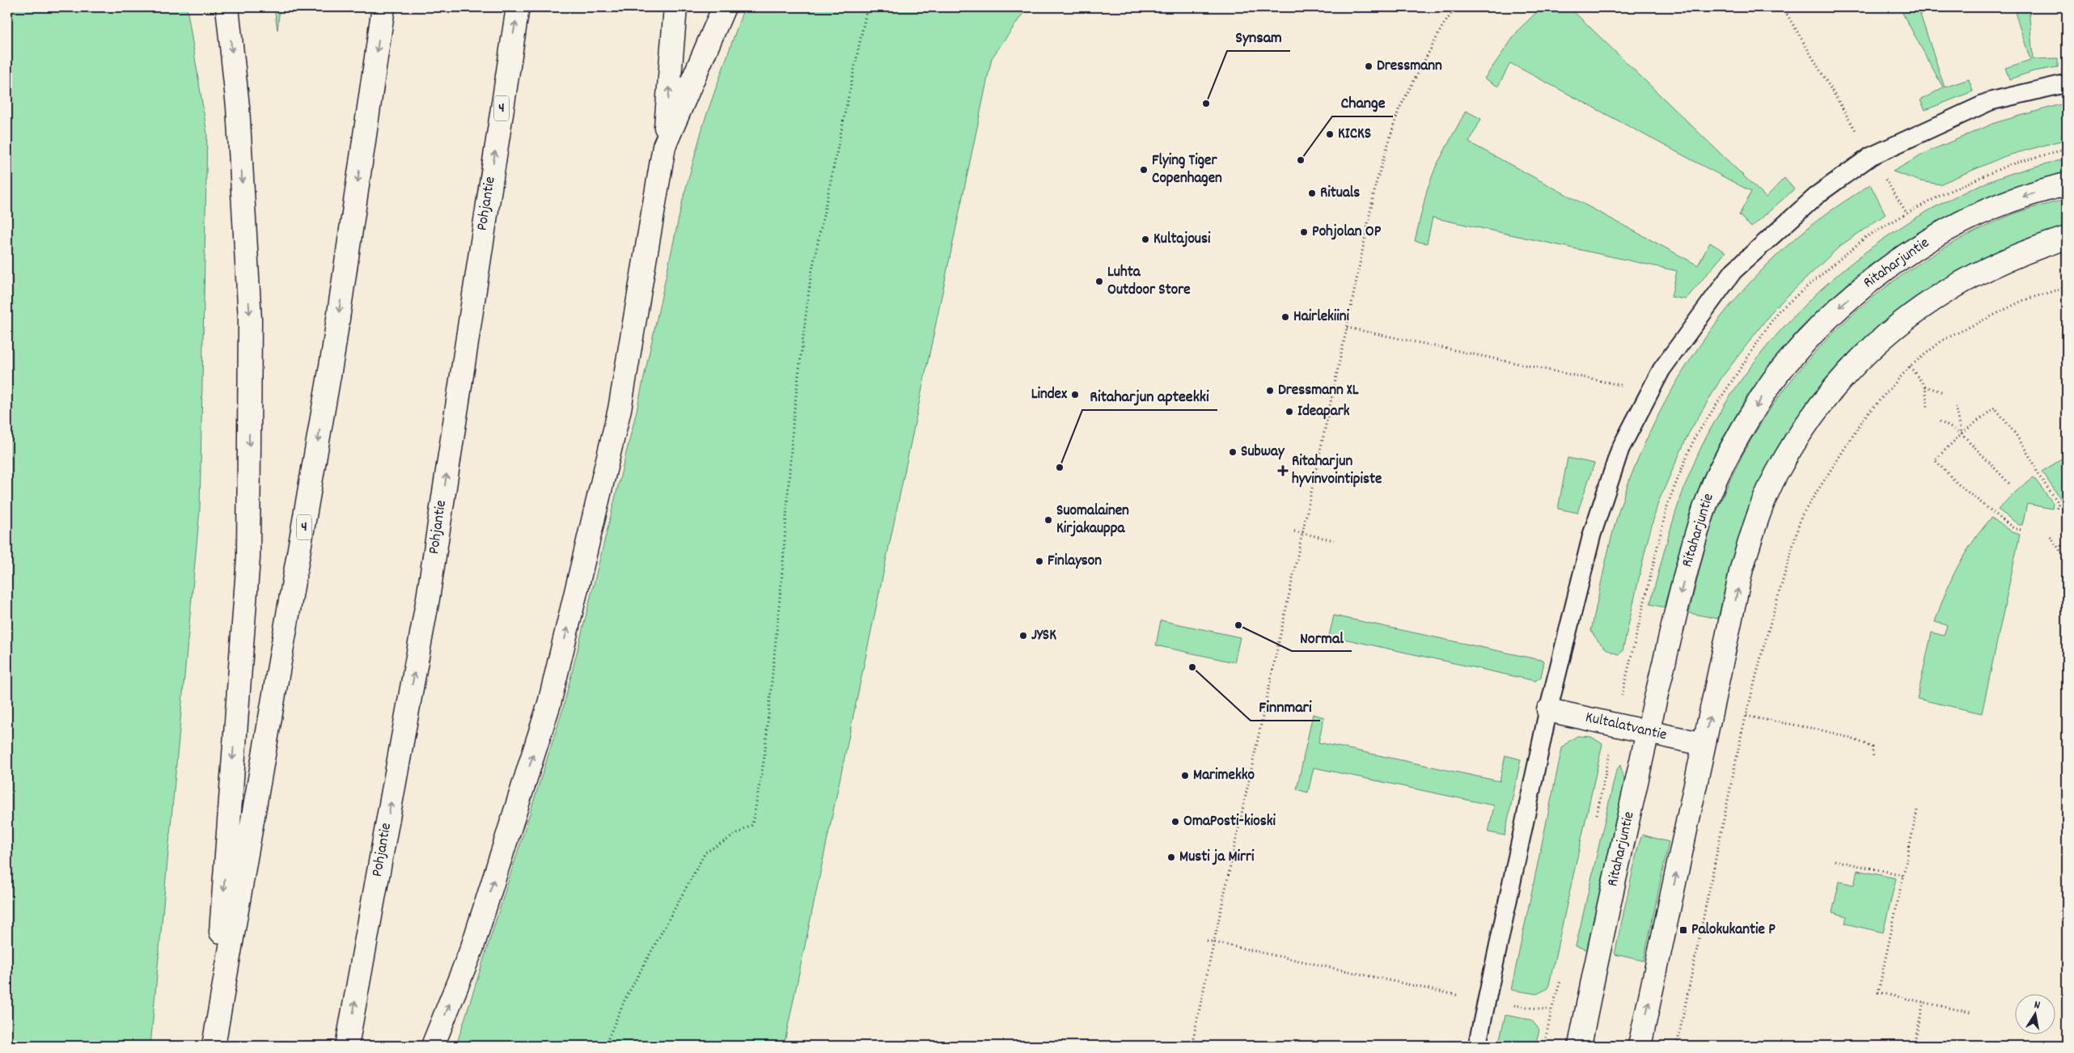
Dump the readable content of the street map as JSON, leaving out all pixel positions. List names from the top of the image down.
{
  "streets": {
    "main road": [
      "4",
      "Pohjantie",
      "Ritaharjuntie",
      "Kultalatvantie"
    ]
  },
  "crossings": [
    ["Ritaharjuntie", "Kultalatvantie"]
  ],
  "places": {
    "other": [
      "Dressmann",
      "Synsam",
      "KICKS",
      "Change",
      "Flying Tiger Copenhagen",
      "Rituals",
      "Pohjolan OP",
      "Kultajousi",
      "Luhta Outdoor Store",
      "Hairlekiini",
      "Dressmann XL",
      "Lindex",
      "Ideapark",
      "Subway",
      "Ritaharjun apteekki",
      "Suomalainen Kirjakauppa",
      "Finlayson",
      "Normal",
      "JYSK",
      "Finnmari",
      "Marimekko",
      "OmaPosti-kioski",
      "Musti ja Mirri"
    ],
    "health": ["Ritaharjun hyvinvointipiste"],
    "transit": ["Palokukantie P"]
  },
  "north": "top"
}
